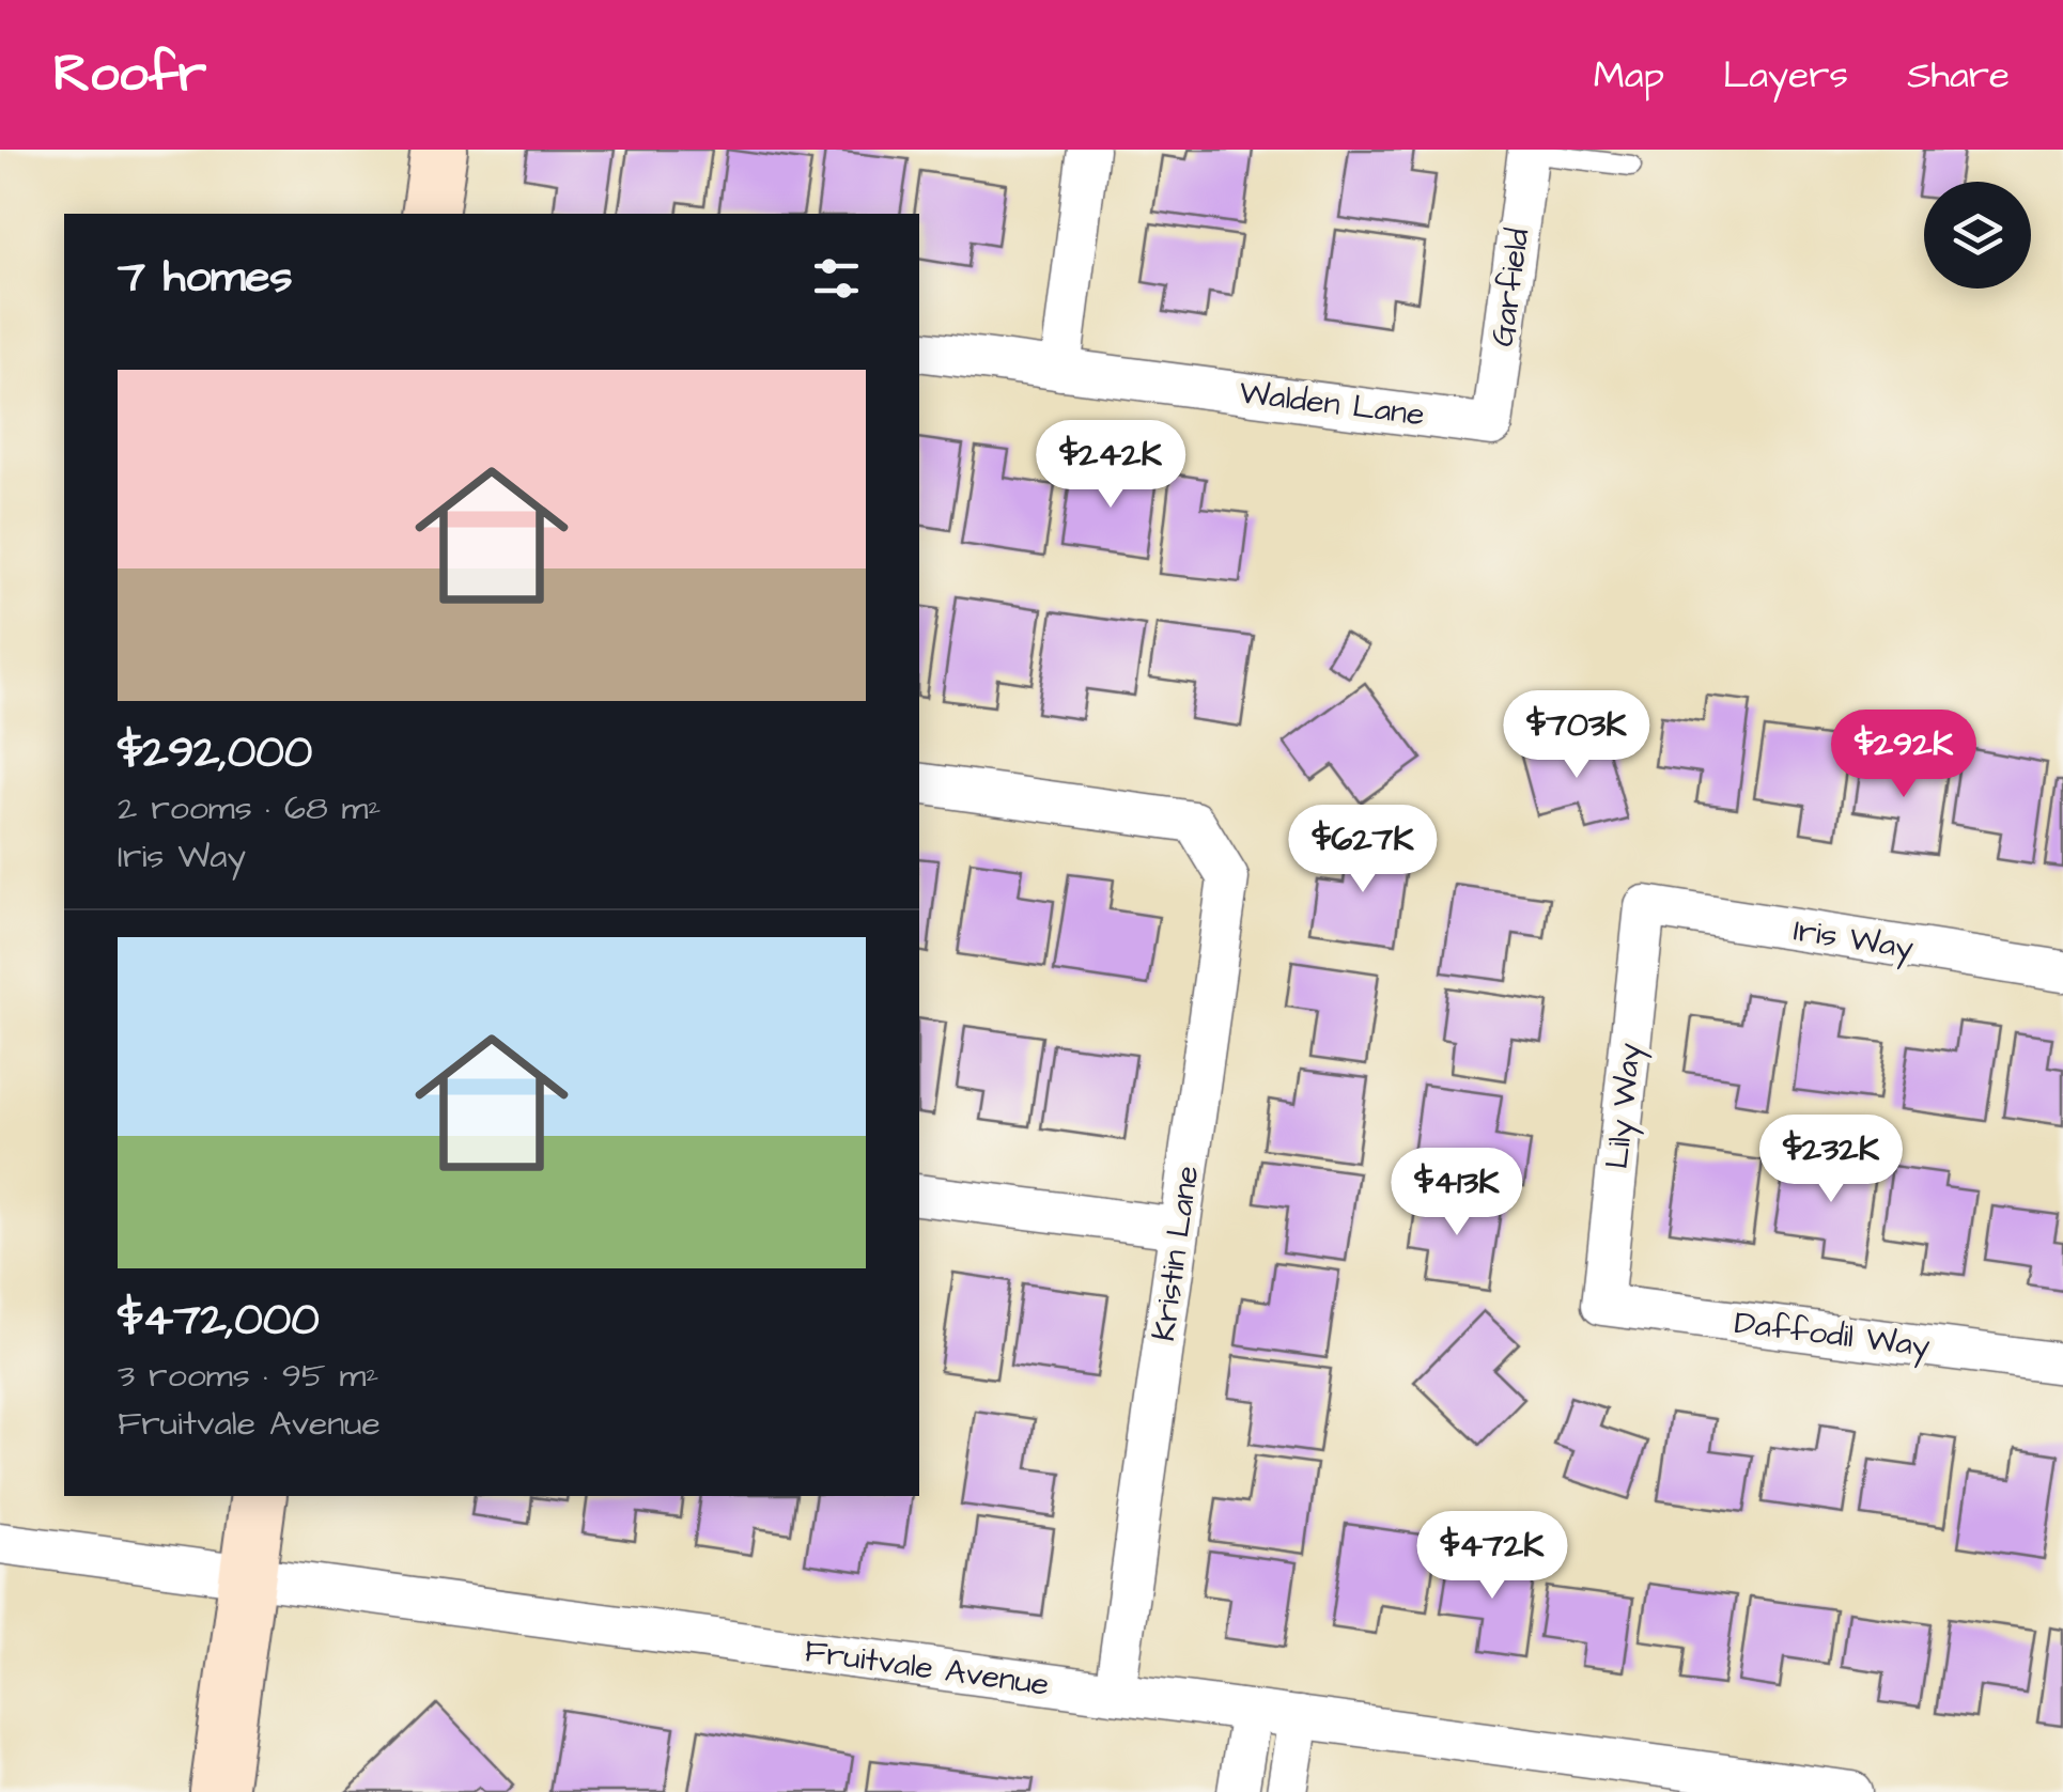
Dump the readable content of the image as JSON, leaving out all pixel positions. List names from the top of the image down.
{
  "streets": {
    "street": [
      "Garfield",
      "Walden Lane",
      "Iris Way",
      "Lily Way",
      "Kristin Lane",
      "Daffodil Way",
      "Fruitvale Avenue"
    ]
  },
  "crossings": [
    ["Garfield", "Walden Lane"],
    ["Iris Way", "Lily Way"],
    ["Lily Way", "Daffodil Way"],
    ["Kristin Lane", "Fruitvale Avenue"]
  ],
  "page": {
    "header": "Roofr",
    "nav": ["Map", "Layers", "Share"],
    "heading": "7 homes",
    "list": [
      {
        "name": "$292,000",
        "note": "2 rooms · 68 m² · Iris Way"
      },
      {
        "name": "$472,000",
        "note": "3 rooms · 95 m² · Fruitvale Avenue"
      }
    ],
    "price": [
      "$242K",
      "$703K",
      "$292K",
      "$627K",
      "$232K",
      "$413K",
      "$472K"
    ]
  }
}
